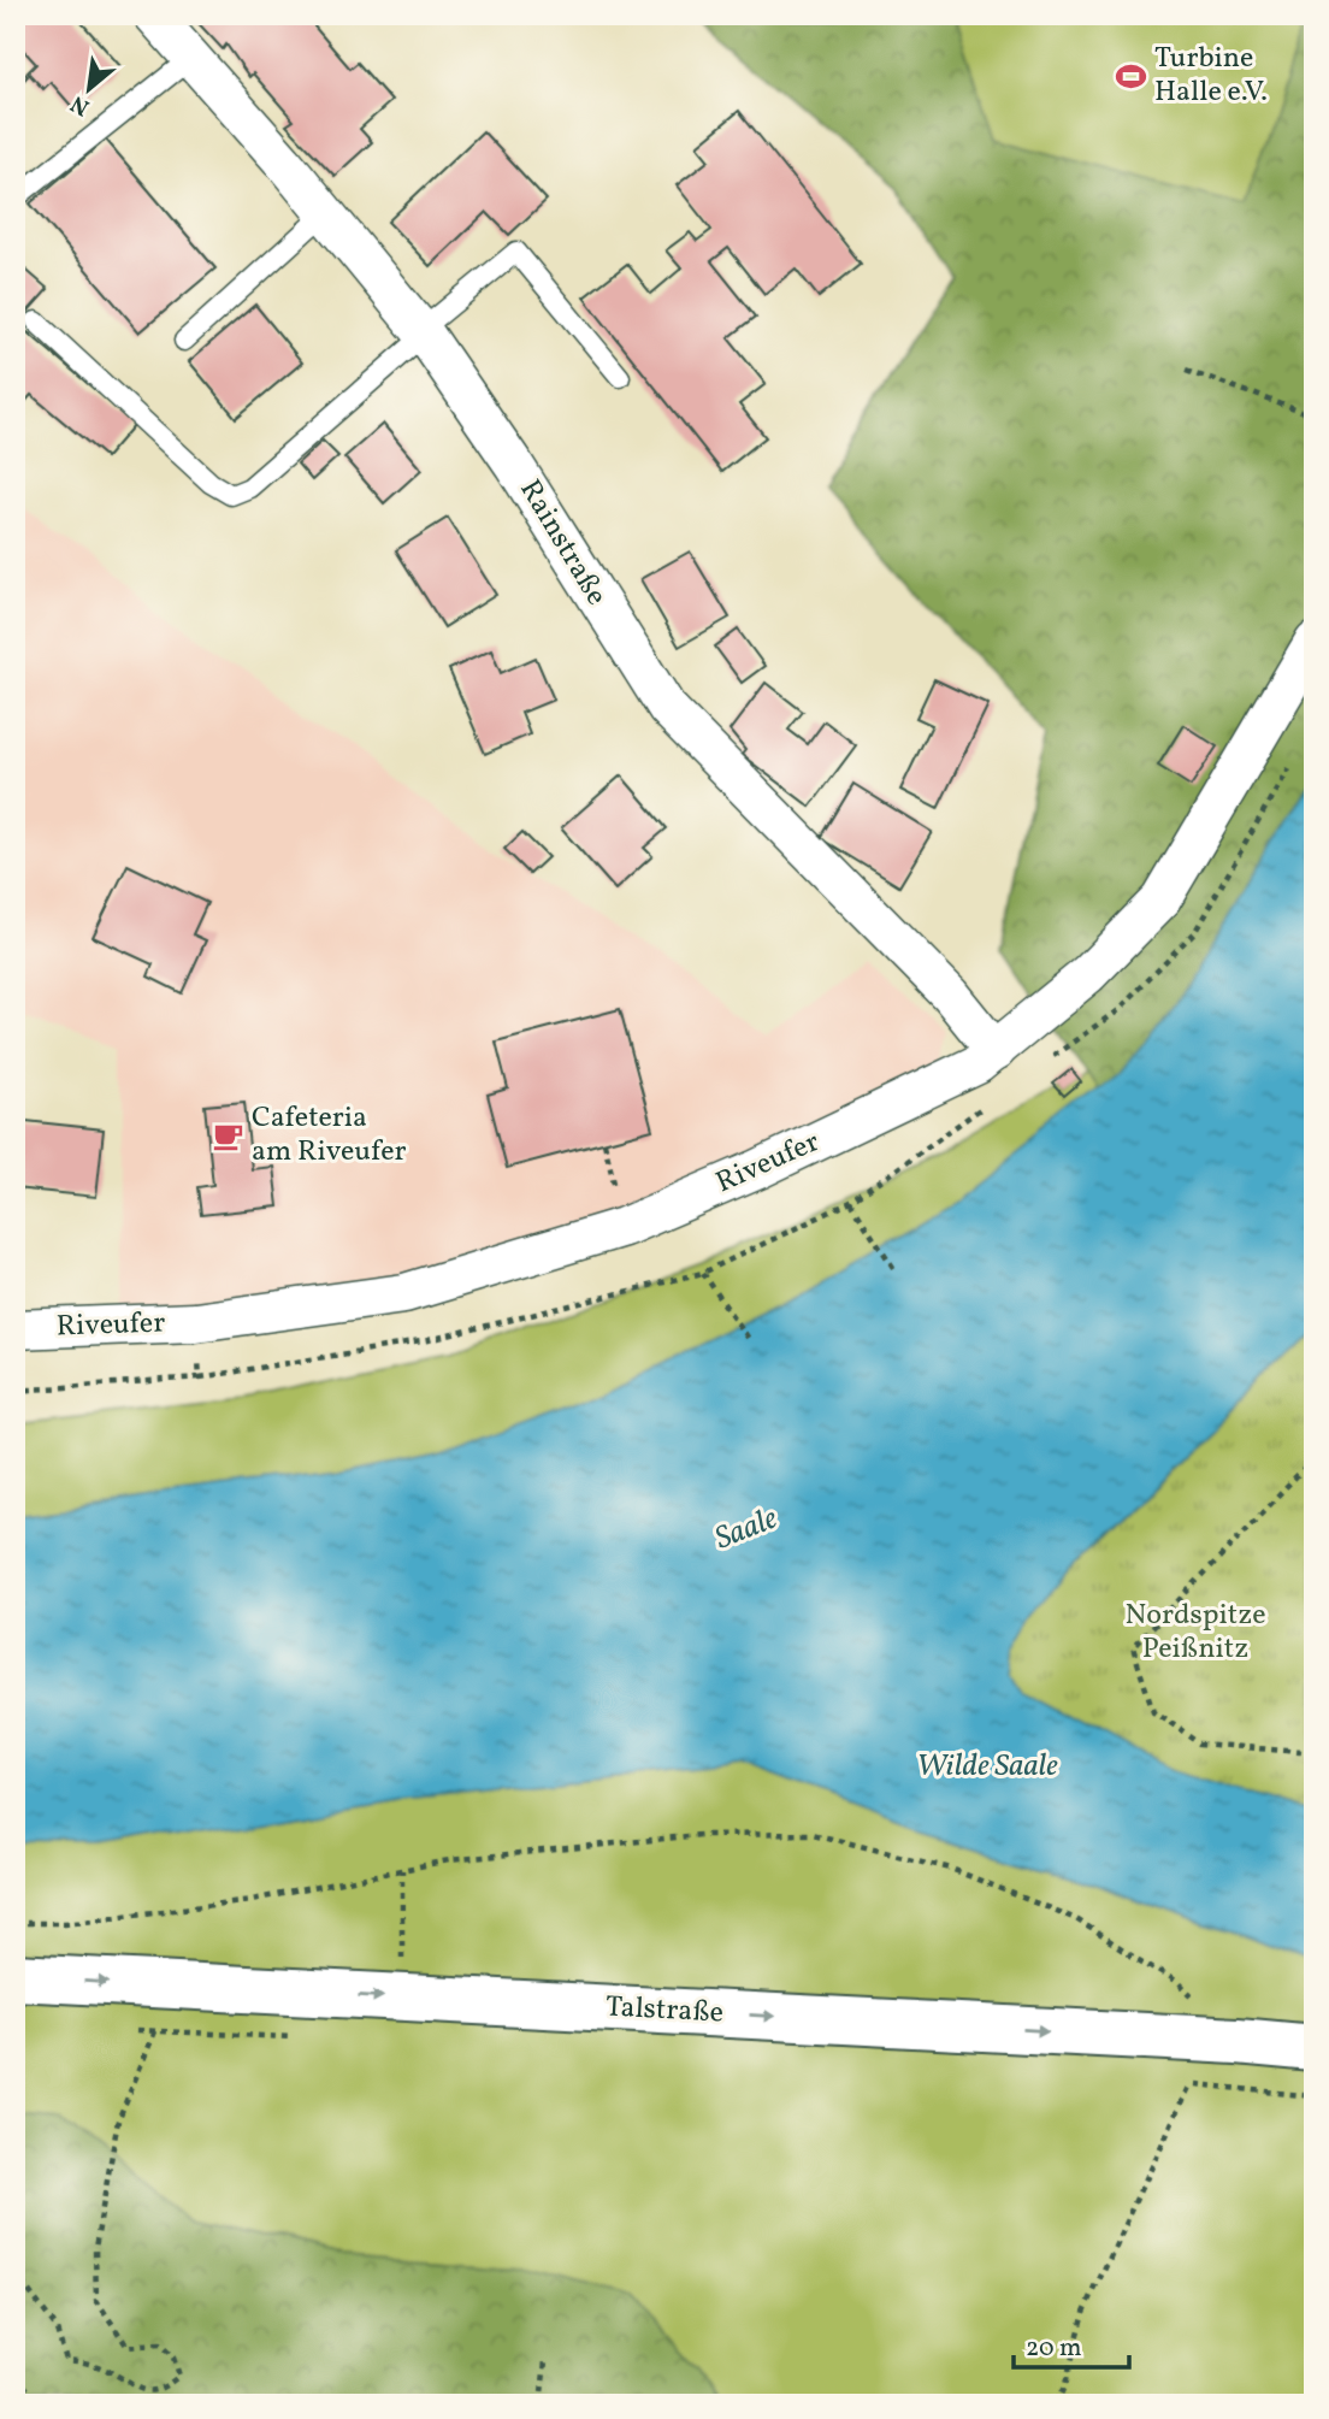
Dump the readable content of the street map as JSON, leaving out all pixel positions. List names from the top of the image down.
{
  "streets": {
    "street": ["Rainstraße", "Riveufer", "Talstraße"]
  },
  "crossings": [
    ["Rainstraße", "Riveufer"]
  ],
  "one_way": ["Talstraße"],
  "water": ["Saale", "Wilde Saale"],
  "parks": ["Nordspitze Peißnitz"],
  "places": {
    "sports": ["Turbine Halle e.V."],
    "cafe": ["Cafeteria am Riveufer"]
  },
  "scale_bar": "20 m",
  "north": "bottom left"
}
